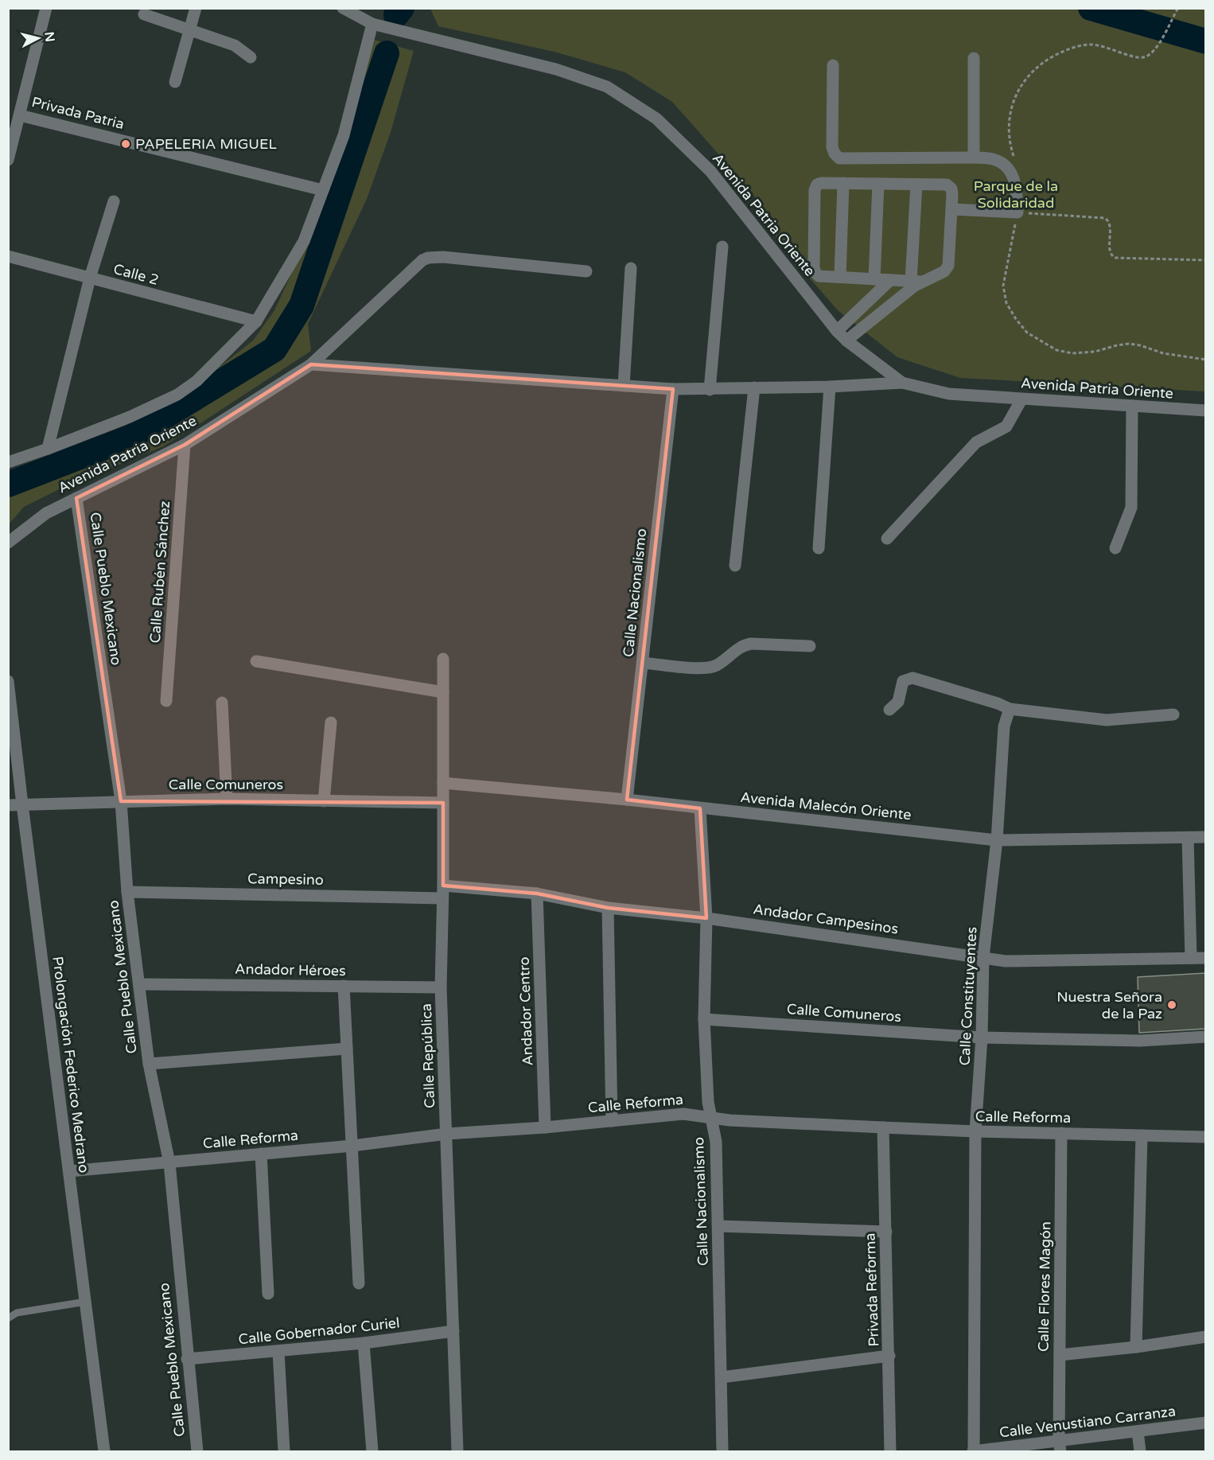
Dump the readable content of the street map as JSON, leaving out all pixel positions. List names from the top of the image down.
{
  "streets": {
    "street": [
      "Privada Patria",
      "Avenida Patria Oriente",
      "Calle 2",
      "Calle Rubén Sánchez",
      "Calle Pueblo Mexicano",
      "Calle Nacionalismo",
      "Calle Comuneros",
      "Avenida Malecón Oriente",
      "Campesino",
      "Andador Campesinos",
      "Andador Héroes",
      "Calle Constituyentes",
      "Andador Centro",
      "Calle República",
      "Prolongación Federico Medrano",
      "Calle Reforma",
      "Calle Flores Magón",
      "Privada Reforma",
      "Calle Gobernador Curiel",
      "Calle Venustiano Carranza"
    ]
  },
  "crossings": [
    ["Avenida Patria Oriente", "Calle Rubén Sánchez"],
    ["Avenida Patria Oriente", "Calle Pueblo Mexicano"],
    ["Avenida Patria Oriente", "Calle Nacionalismo"],
    ["Calle Pueblo Mexicano", "Calle Comuneros"],
    ["Calle Pueblo Mexicano", "Campesino"],
    ["Calle Pueblo Mexicano", "Andador Héroes"],
    ["Calle Pueblo Mexicano", "Calle Reforma"],
    ["Calle Pueblo Mexicano", "Calle Gobernador Curiel"],
    ["Calle Nacionalismo", "Calle Comuneros"],
    ["Calle Nacionalismo", "Avenida Malecón Oriente"],
    ["Calle Nacionalismo", "Andador Campesinos"],
    ["Calle Nacionalismo", "Calle Reforma"],
    ["Calle Comuneros", "Calle Constituyentes"],
    ["Calle Comuneros", "Calle República"],
    ["Calle Comuneros", "Prolongación Federico Medrano"],
    ["Avenida Malecón Oriente", "Calle Constituyentes"],
    ["Avenida Malecón Oriente", "Calle República"],
    ["Campesino", "Calle República"],
    ["Andador Campesinos", "Calle Constituyentes"],
    ["Andador Campesinos", "Andador Centro"],
    ["Andador Campesinos", "Calle República"],
    ["Andador Héroes", "Calle República"],
    ["Calle Constituyentes", "Calle Reforma"],
    ["Calle Constituyentes", "Calle Venustiano Carranza"],
    ["Andador Centro", "Calle Reforma"],
    ["Calle República", "Calle Reforma"],
    ["Calle República", "Calle Gobernador Curiel"],
    ["Prolongación Federico Medrano", "Calle Reforma"],
    ["Calle Reforma", "Calle Flores Magón"],
    ["Calle Reforma", "Privada Reforma"],
    ["Calle Flores Magón", "Calle Venustiano Carranza"]
  ],
  "parks": ["Parque de la Solidaridad"],
  "places": ["PAPELERIA MIGUEL", "Nuestra Señora de la Paz"],
  "north": "right"
}
